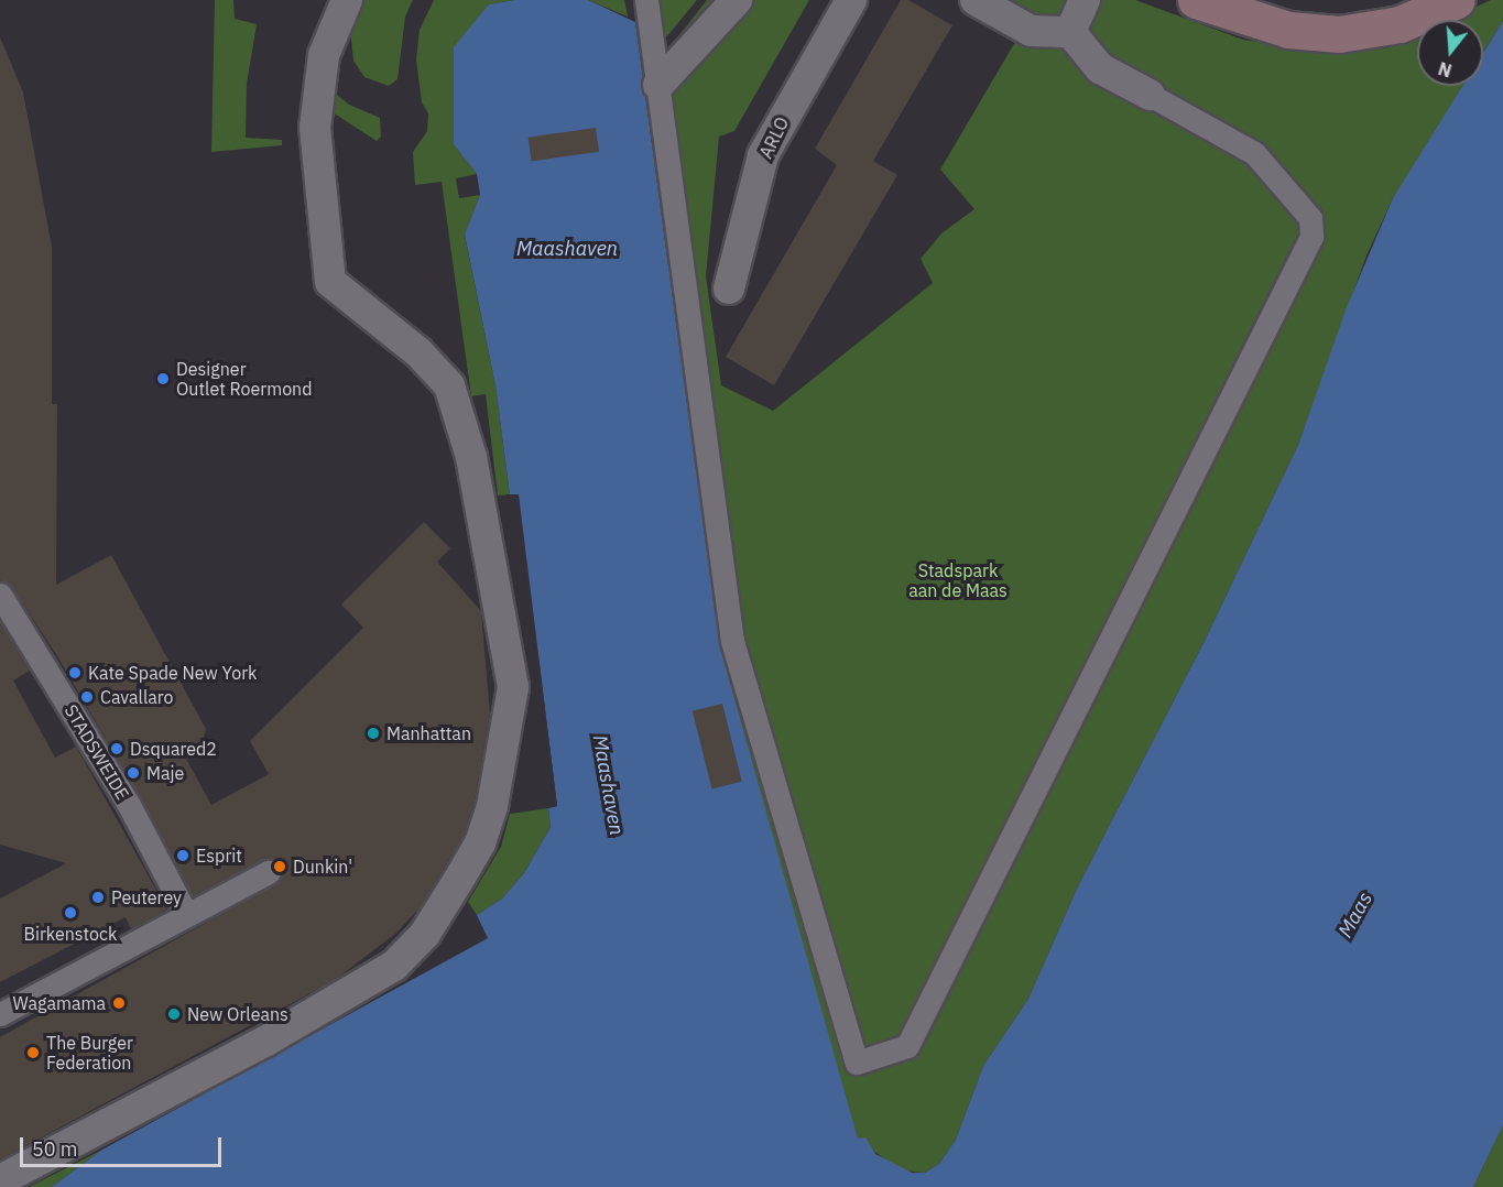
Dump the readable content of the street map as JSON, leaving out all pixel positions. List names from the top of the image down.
{
  "streets": {
    "street": ["ARLO", "STADSWEIDE"]
  },
  "water": ["Maashaven", "Maas"],
  "parks": ["Stadspark aan de Maas"],
  "places": [
    "Designer Outlet Roermond",
    "Kate Spade New York",
    "Cavallaro",
    "Manhattan",
    "Dsquared2",
    "Maje",
    "Esprit",
    "Dunkin'",
    "Peuterey",
    "Birkenstock",
    "Wagamama",
    "New Orleans",
    "The Burger Federation"
  ],
  "scale_bar": "50 m",
  "north": "bottom"
}
